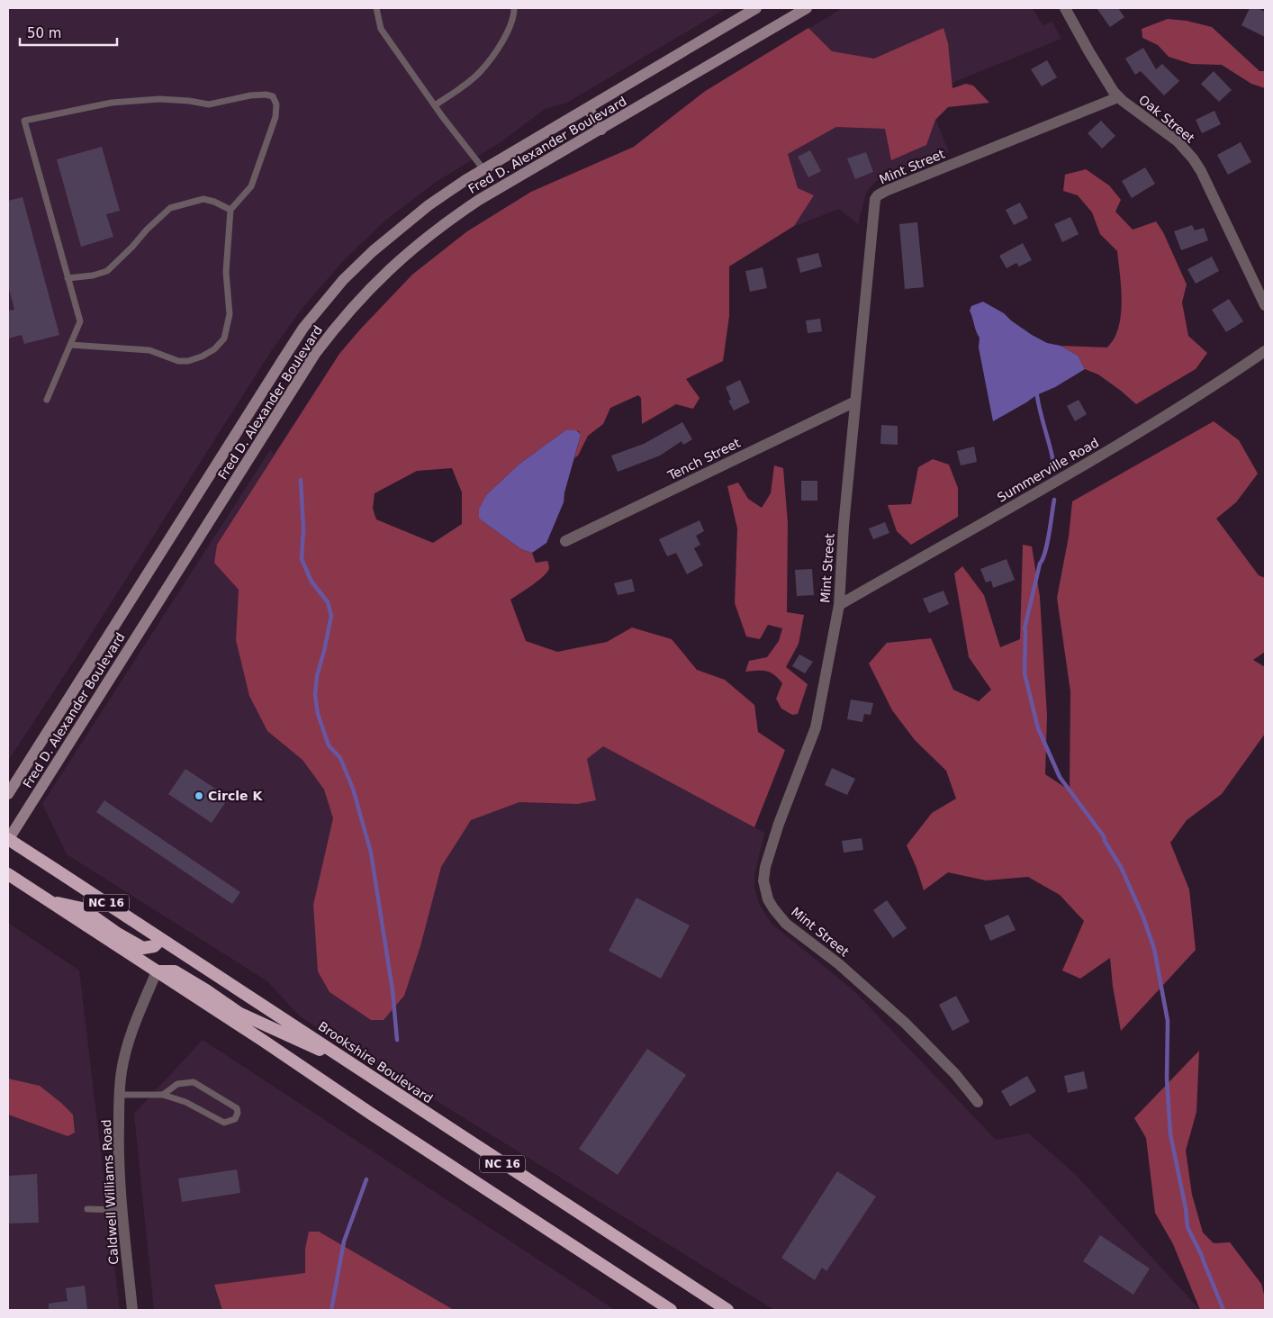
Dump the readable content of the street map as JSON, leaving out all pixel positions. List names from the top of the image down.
{
  "streets": {
    "highway": ["NC 16", "Brookshire Boulevard"],
    "main road": ["Fred D. Alexander Boulevard"],
    "street": [
      "Oak Street",
      "Mint Street",
      "Tench Street",
      "Summerville Road",
      "Caldwell Williams Road"
    ]
  },
  "crossings": [
    ["Oak Street", "Mint Street"],
    ["Fred D. Alexander Boulevard", "Brookshire Boulevard"],
    ["Mint Street", "Tench Street"],
    ["Mint Street", "Summerville Road"],
    ["NC 16", "Caldwell Williams Road"]
  ],
  "places": ["Circle K"],
  "scale_bar": "50 m"
}
